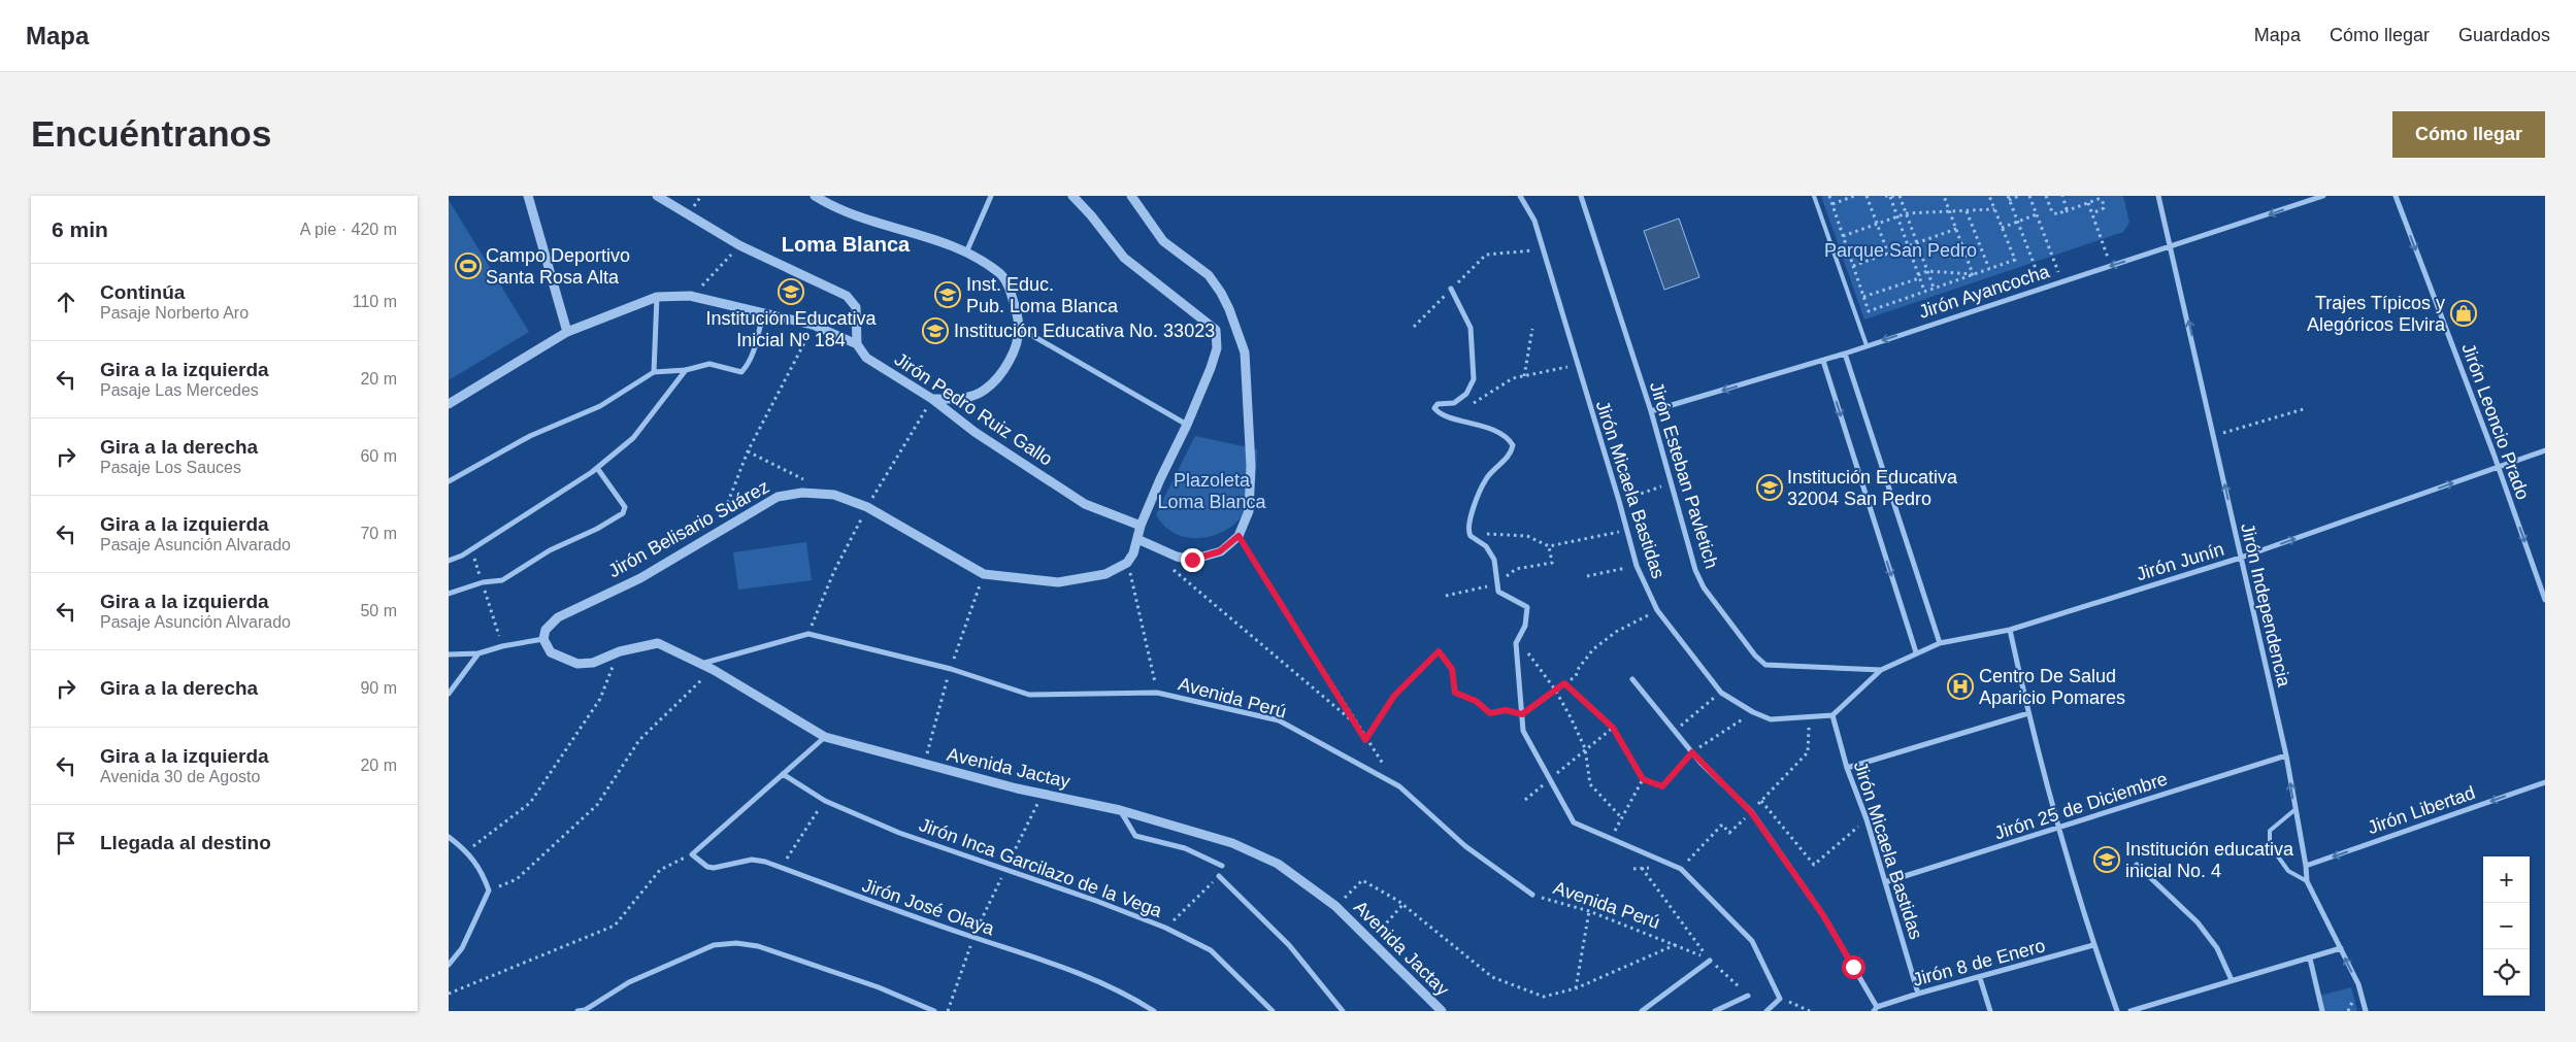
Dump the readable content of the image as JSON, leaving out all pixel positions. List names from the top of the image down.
{
  "streets": {
    "street": [
      "Jirón Ayancocha",
      "Jirón Pedro Ruiz Gallo",
      "Jirón Leoncio Prado",
      "Jirón Esteban Pavletich",
      "Jirón Micaela Bastidas",
      "Jirón Belisario Suárez",
      "Jirón Junín",
      "Jirón Independencia",
      "Avenida Perú",
      "Avenida Jactay",
      "Jirón 25 de Diciembre",
      "Jirón Libertad",
      "Jirón Inca Garcilazo de la Vega",
      "Jirón José Olaya",
      "Jirón 8 de Enero"
    ]
  },
  "crossings": [
    ["Jirón Ayancocha", "Jirón Esteban Pavletich"],
    ["Jirón Ayancocha", "Jirón Independencia"],
    ["Jirón Leoncio Prado", "Jirón Junín"],
    ["Jirón Esteban Pavletich", "Jirón Junín"],
    ["Jirón Micaela Bastidas", "Jirón 25 de Diciembre"],
    ["Jirón Micaela Bastidas", "Jirón 8 de Enero"],
    ["Jirón Belisario Suárez", "Avenida Jactay"],
    ["Jirón Junín", "Jirón Independencia"],
    ["Jirón Independencia", "Jirón 25 de Diciembre"],
    ["Jirón Independencia", "Jirón Libertad"],
    ["Avenida Perú", "Avenida Jactay"]
  ],
  "one_way": [
    "Jirón Ayancocha",
    "Jirón Leoncio Prado",
    "Jirón Junín",
    "Jirón Independencia",
    "Jirón Libertad"
  ],
  "districts": ["Loma Blanca"],
  "parks": ["Parque San Pedro", "Plazoleta Loma Blanca"],
  "places": {
    "sports": ["Campo Deportivo Santa Rosa Alta"],
    "school or university": [
      "Institución Educativa Inicial Nº 184",
      "Inst. Educ. Pub. Loma Blanca",
      "Institución Educativa No. 33023",
      "Institución Educativa 32004 San Pedro",
      "Institución educativa inicial No. 4"
    ],
    "shop": ["Trajes Típicos y Alegóricos Elvira"],
    "hospital": ["Centro De Salud Aparicio Pomares"]
  },
  "page": {
    "header": "Mapa",
    "nav": ["Mapa", "Cómo llegar", "Guardados"],
    "buttons": "Cómo llegar",
    "title": "Encuéntranos",
    "heading": ["6 min", "A pie · 420 m"],
    "list": [
      ["Continúa", "Pasaje Norberto Aro", "110 m"],
      ["Gira a la izquierda", "Pasaje Las Mercedes", "20 m"],
      ["Gira a la derecha", "Pasaje Los Sauces", "60 m"],
      ["Gira a la izquierda", "Pasaje Asunción Alvarado", "70 m"],
      ["Gira a la izquierda", "Pasaje Asunción Alvarado", "50 m"],
      ["Gira a la derecha", "90 m"],
      ["Gira a la izquierda", "Avenida 30 de Agosto", "20 m"],
      "Llegada al destino"
    ],
    "map_buttons": ["+", "−"]
  }
}
